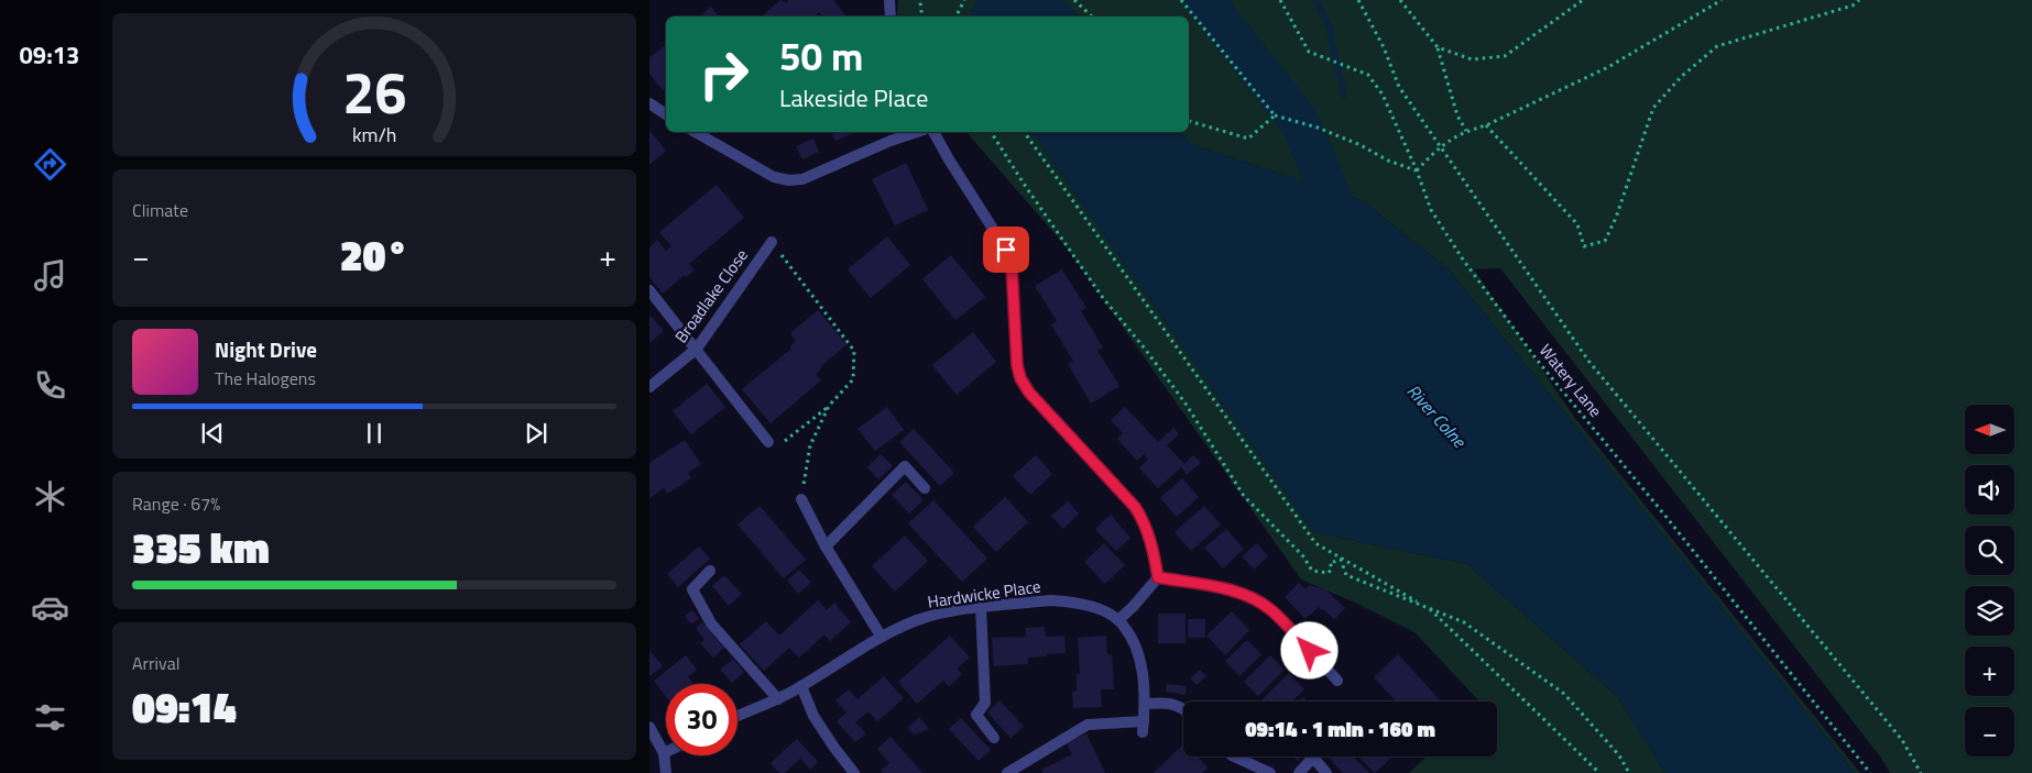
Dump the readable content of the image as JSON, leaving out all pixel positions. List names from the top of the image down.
{
  "streets": {
    "street": ["Broadlake Close", "Hardwicke Place"],
    "path": ["Watery Lane"]
  },
  "water": ["River Colne"],
  "north": "left",
  "page": {
    "tabs": "09:13",
    "turn": ["50 m", "Lakeside Place"],
    "tile": [
      "Climate",
      ["Range · 67%", "335 km"],
      ["Arrival", "09:14"]
    ],
    "heat": ["−", "20°", "+"],
    "song": ["Night Drive", "The Halogens"],
    "map_buttons": ["+", "−"],
    "limit": "30",
    "trip": "09:14 · 1 min · 160 m",
    "gauge": ["26", "km/h"]
  }
}
